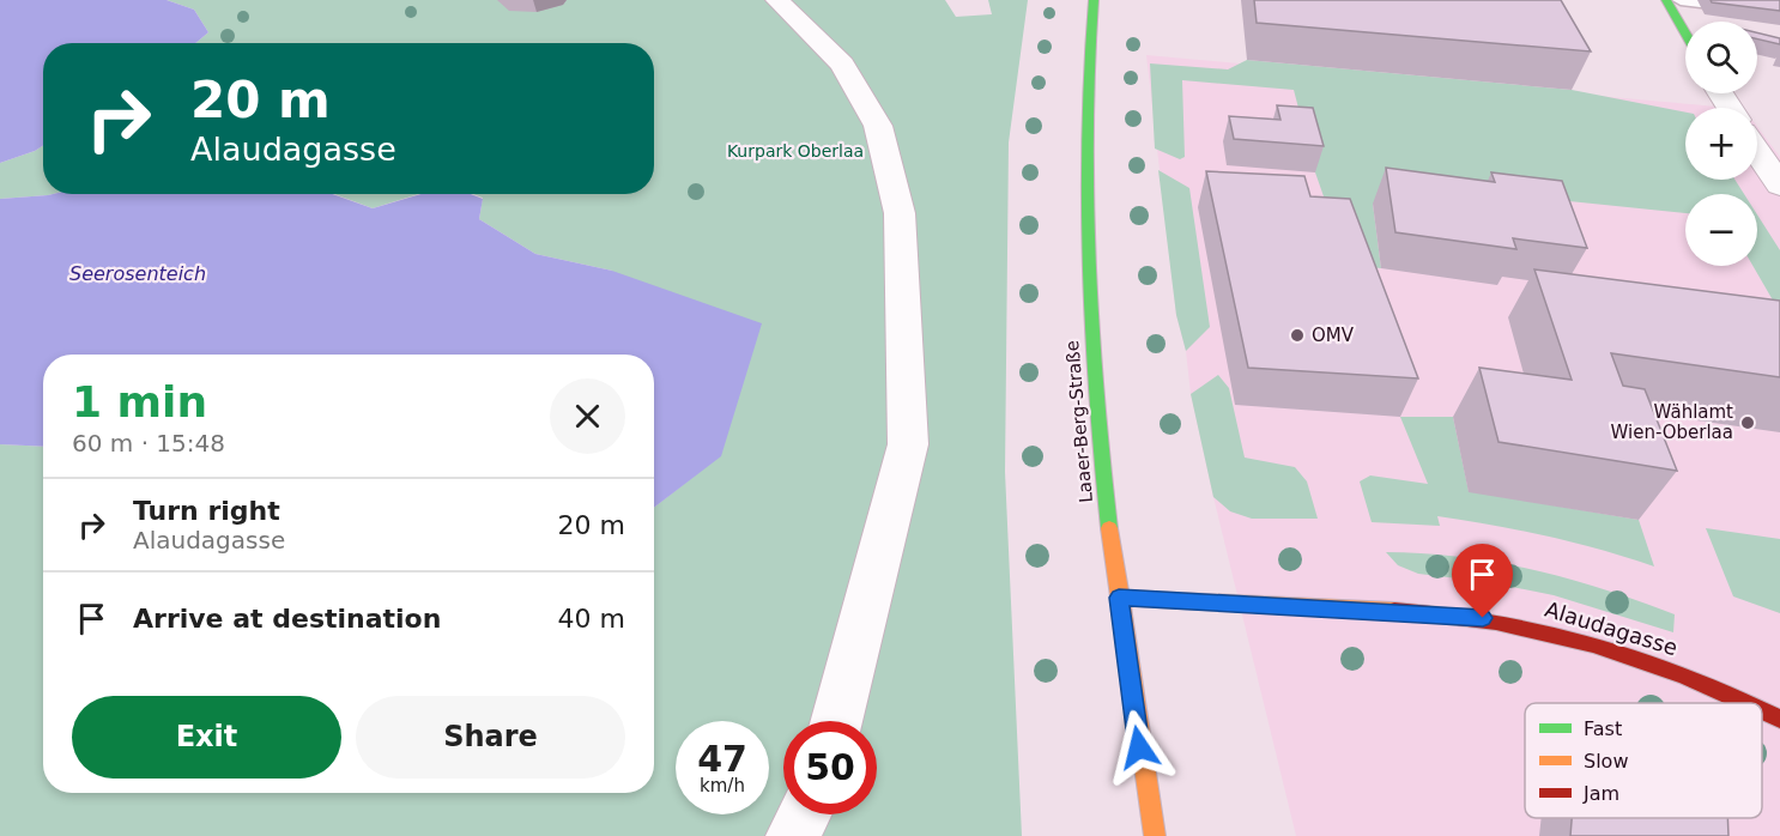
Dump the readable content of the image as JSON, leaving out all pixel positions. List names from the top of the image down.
{
  "streets": {
    "main road": ["Laaer-Berg-Straße", "Alaudagasse"]
  },
  "crossings": [
    ["Laaer-Berg-Straße", "Alaudagasse"]
  ],
  "water": ["Seerosenteich"],
  "parks": ["Kurpark Oberlaa"],
  "places": ["OMV", "Wählamt Wien-Oberlaa"],
  "legend": ["Fast", "Slow", "Jam"],
  "page": {
    "map_buttons": ["+", "−"],
    "turn": ["20 m", "Alaudagasse"],
    "heading": ["1 min", "60 m · 15:48"],
    "list": [
      {
        "name": "Turn right",
        "note": "Alaudagasse",
        "value": "20 m"
      },
      {
        "name": "Arrive at destination",
        "value": "40 m"
      }
    ],
    "buttons": ["Exit", "Share"],
    "speed": "47 km/h",
    "limit": "50"
  }
}
